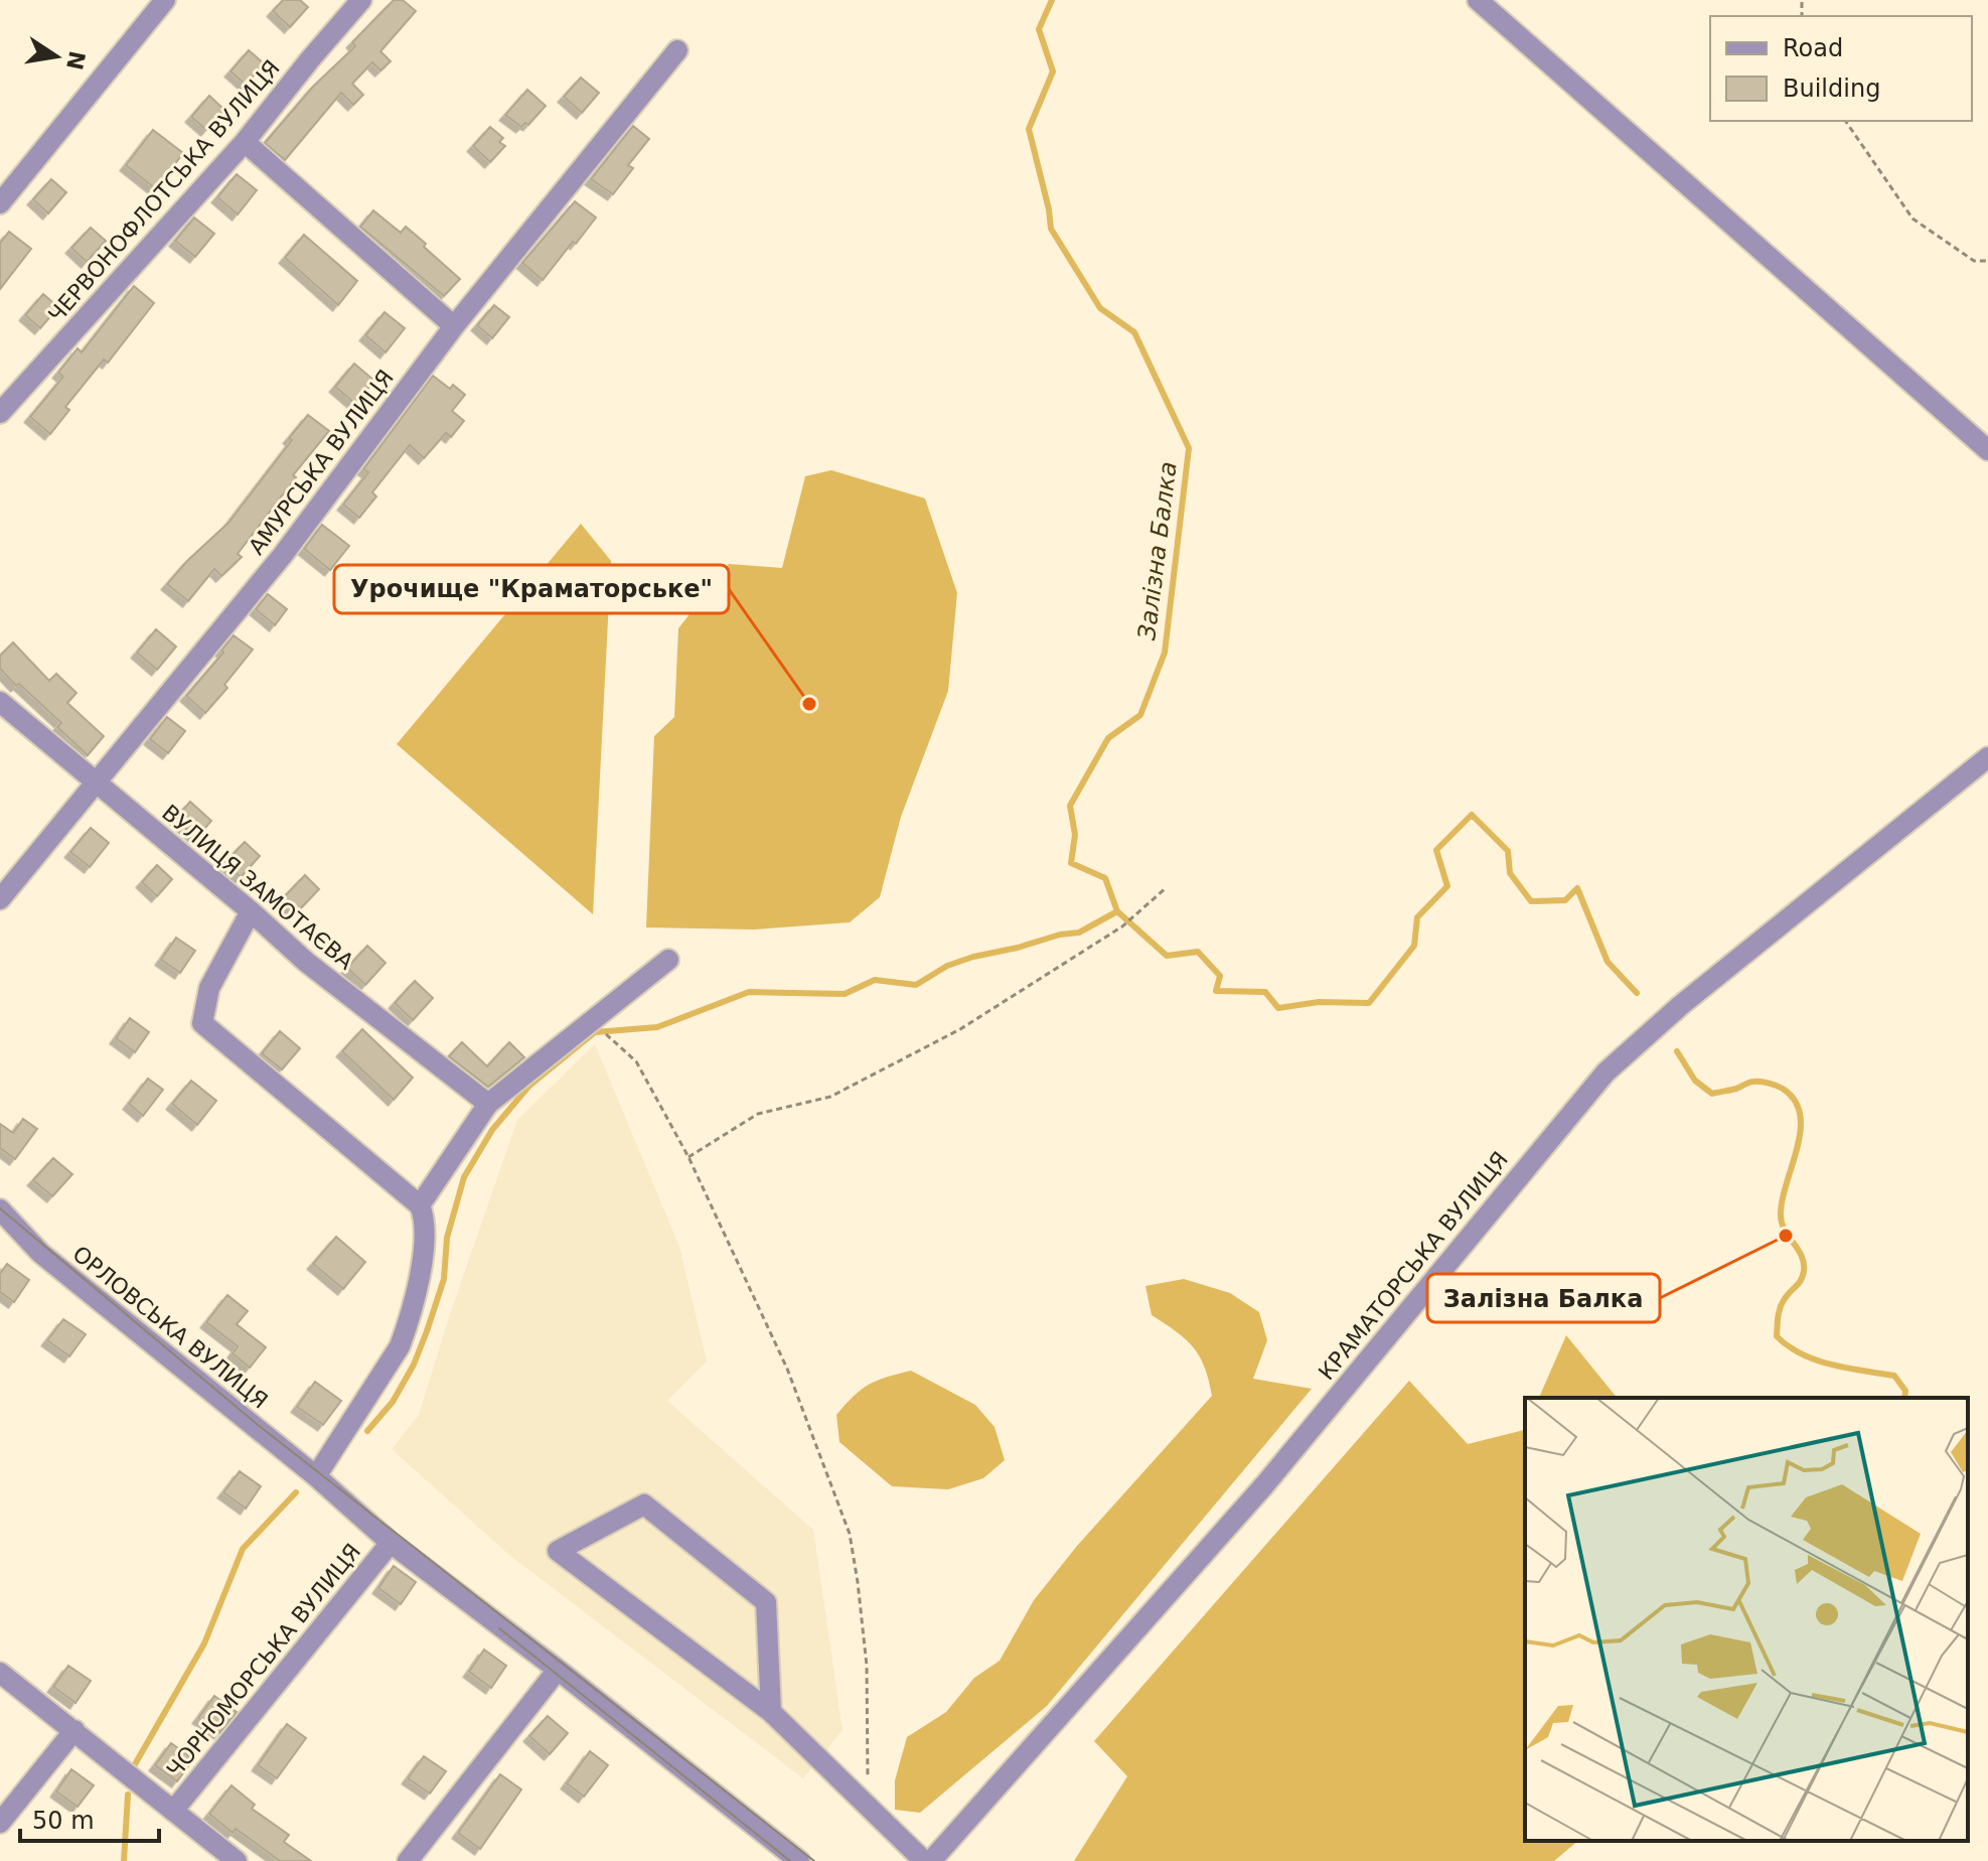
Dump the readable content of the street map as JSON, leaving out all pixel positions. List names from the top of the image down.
{
  "streets": {
    "street": [
      "ЧЕРВОНОФЛОТСЬКА ВУЛИЦЯ",
      "АМУРСЬКА ВУЛИЦЯ",
      "ВУЛИЦЯ ЗАМОТАЄВА",
      "КРАМАТОРСЬКА ВУЛИЦЯ",
      "ОРЛОВСЬКА ВУЛИЦЯ",
      "ЧОРНОМОРСЬКА ВУЛИЦЯ"
    ]
  },
  "crossings": [
    ["АМУРСЬКА ВУЛИЦЯ", "ВУЛИЦЯ ЗАМОТАЄВА"],
    ["ОРЛОВСЬКА ВУЛИЦЯ", "ЧОРНОМОРСЬКА ВУЛИЦЯ"]
  ],
  "water": ["Залізна Балка"],
  "places": ["Урочище \"Краматорське\"", "Залізна Балка"],
  "legend": ["Road", "Building"],
  "scale_bar": "50 m",
  "north": "right"
}
